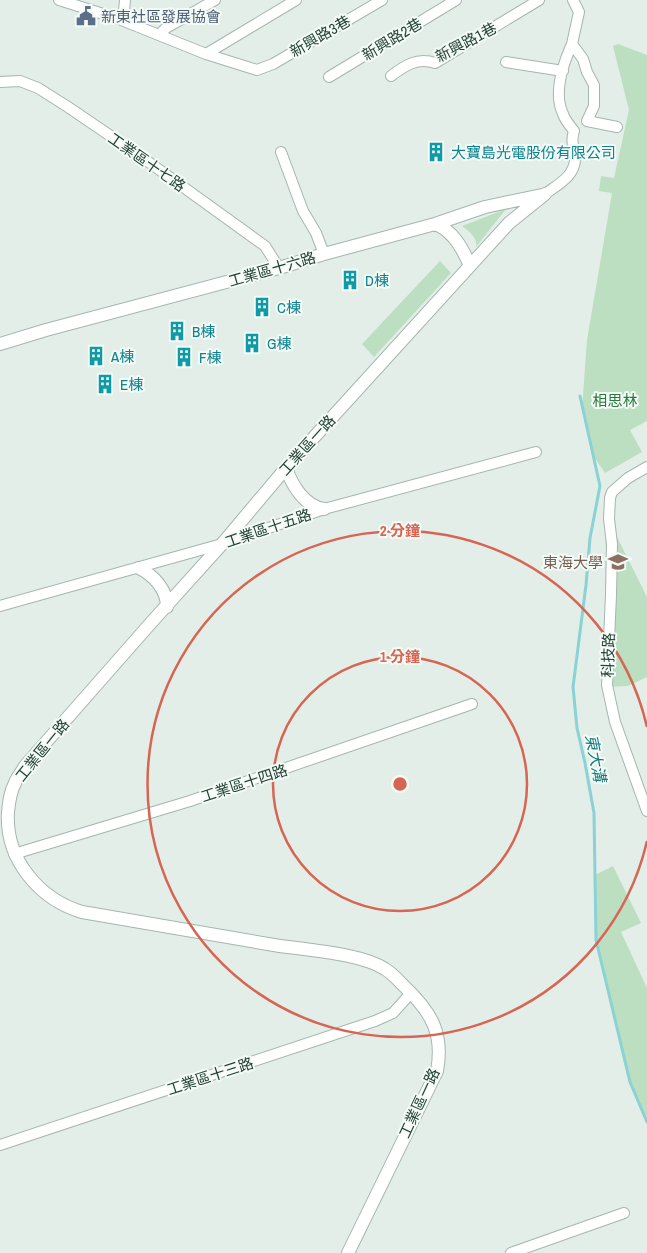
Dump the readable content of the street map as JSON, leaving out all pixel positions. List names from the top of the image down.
{
  "streets": {
    "street": [
      "新興路3巷",
      "新興路2巷",
      "新興路1巷",
      "工業區十七路",
      "工業區十六路",
      "工業區一路",
      "工業區十五路",
      "科技路",
      "工業區十四路",
      "工業區十三路"
    ]
  },
  "crossings": [
    ["工業區十七路", "工業區十六路"],
    ["工業區十六路", "工業區一路"],
    ["工業區一路", "工業區十五路"],
    ["工業區一路", "工業區十四路"],
    ["工業區一路", "工業區十三路"]
  ],
  "water": ["東大溝"],
  "parks": ["相思林"],
  "places": {
    "public building": ["新東社區發展協會"],
    "building": [
      "大寶島光電股份有限公司",
      "D棟",
      "C棟",
      "B棟",
      "G棟",
      "A棟",
      "F棟",
      "E棟"
    ],
    "school or university": ["東海大學"]
  },
  "rings": ["2 分鐘", "1 分鐘"]
}
